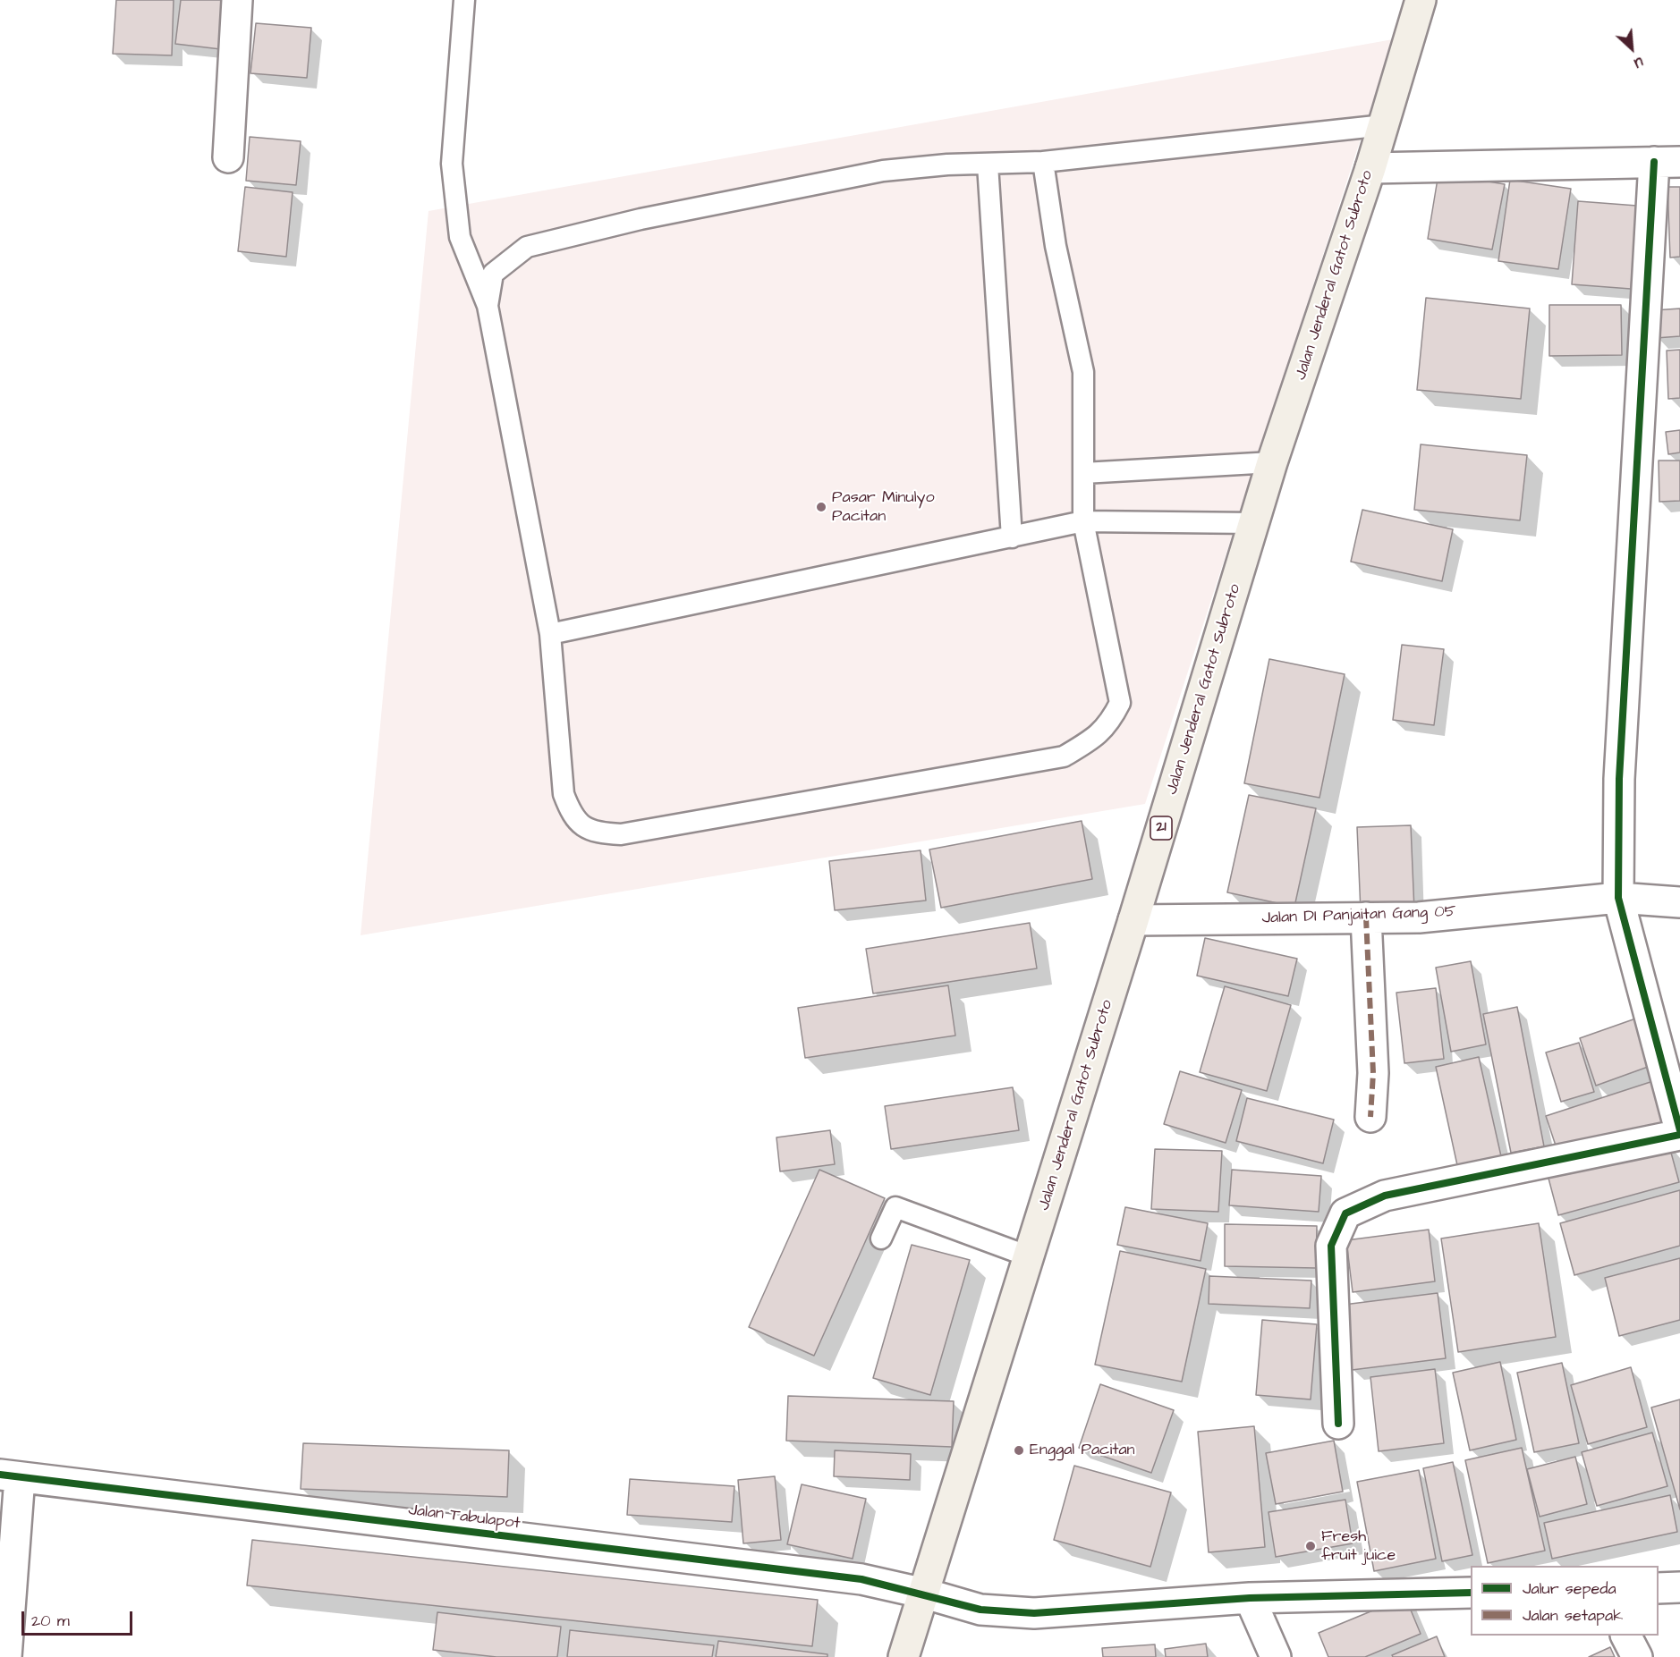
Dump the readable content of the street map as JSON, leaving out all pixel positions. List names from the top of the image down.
{
  "streets": {
    "highway": ["Jalan Jenderal Gatot Subroto", "21"],
    "street": ["Jalan DI Panjaitan Gang 05", "Jalan Tabulapot"]
  },
  "crossings": [
    ["Jalan Jenderal Gatot Subroto", "Jalan DI Panjaitan Gang 05"],
    ["Jalan Jenderal Gatot Subroto", "Jalan Tabulapot"]
  ],
  "places": ["Pasar Minulyo Pacitan", "Enggal Pacitan", "Fresh fruit juice"],
  "legend": ["Jalur sepeda", "Jalan setapak"],
  "scale_bar": "20 m",
  "north": "bottom right"
}
